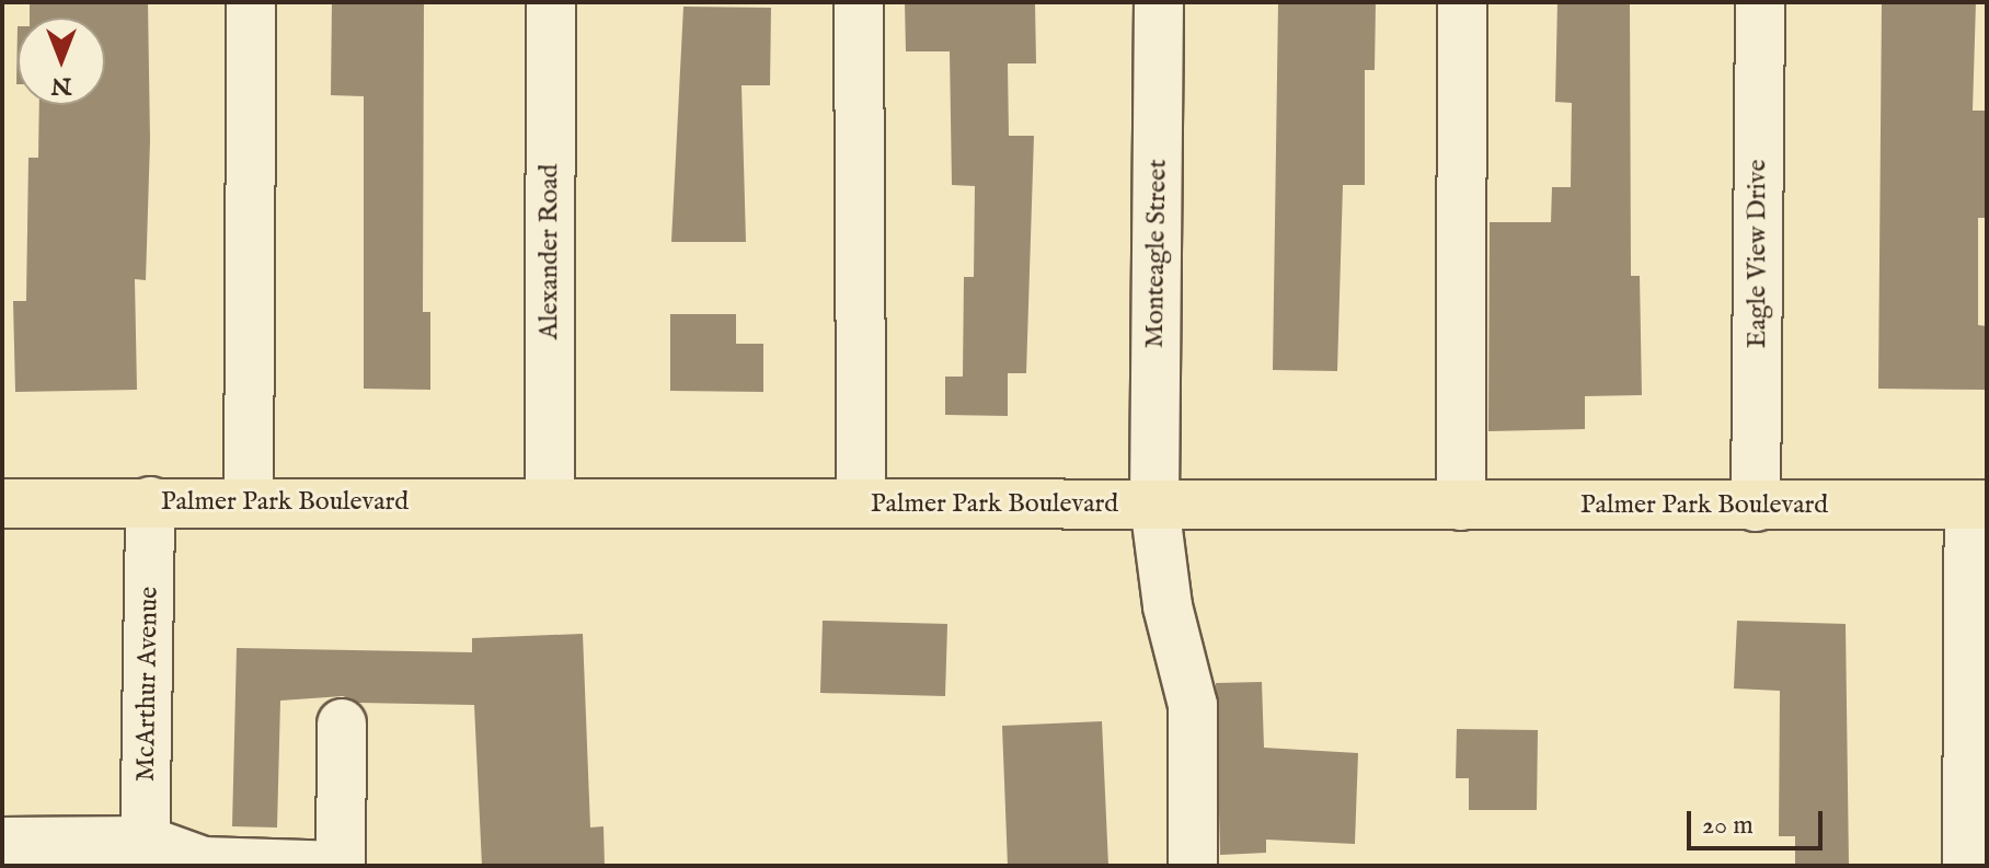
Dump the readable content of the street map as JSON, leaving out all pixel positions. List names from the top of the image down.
{
  "streets": {
    "main road": ["Palmer Park Boulevard"],
    "street": [
      "Alexander Road",
      "Monteagle Street",
      "Eagle View Drive",
      "McArthur Avenue"
    ]
  },
  "crossings": [
    ["Alexander Road", "Palmer Park Boulevard"],
    ["Monteagle Street", "Palmer Park Boulevard"],
    ["Eagle View Drive", "Palmer Park Boulevard"],
    ["Palmer Park Boulevard", "McArthur Avenue"]
  ],
  "scale_bar": "20 m",
  "north": "bottom"
}
